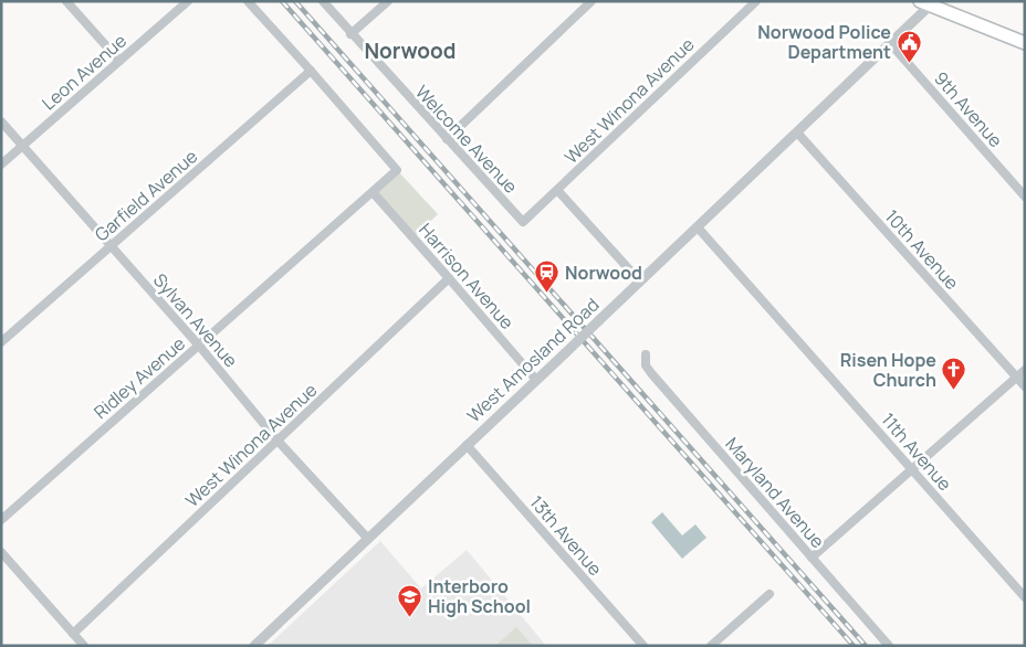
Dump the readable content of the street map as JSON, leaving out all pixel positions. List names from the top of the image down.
{
  "streets": {
    "street": [
      "Leon Avenue",
      "West Winona Avenue",
      "9th Avenue",
      "Welcome Avenue",
      "Garfield Avenue",
      "10th Avenue",
      "Harrison Avenue",
      "Sylvan Avenue",
      "West Amosland Road",
      "Ridley Avenue",
      "11th Avenue",
      "Maryland Avenue",
      "13th Avenue"
    ]
  },
  "crossings": [
    ["Leon Avenue", "Sylvan Avenue"],
    ["West Winona Avenue", "Welcome Avenue"],
    ["West Winona Avenue", "Harrison Avenue"],
    ["West Winona Avenue", "Sylvan Avenue"],
    ["9th Avenue", "West Amosland Road"],
    ["Garfield Avenue", "Sylvan Avenue"],
    ["Garfield Avenue", "Ridley Avenue"],
    ["10th Avenue", "West Amosland Road"],
    ["Harrison Avenue", "West Amosland Road"],
    ["Harrison Avenue", "Ridley Avenue"],
    ["Sylvan Avenue", "West Amosland Road"],
    ["Sylvan Avenue", "Ridley Avenue"],
    ["West Amosland Road", "11th Avenue"],
    ["West Amosland Road", "13th Avenue"]
  ],
  "districts": ["Norwood"],
  "places": {
    "public building": ["Norwood Police Department"],
    "station": ["Norwood"],
    "church": ["Risen Hope Church"],
    "school or university": ["Interboro High School"]
  }
}
